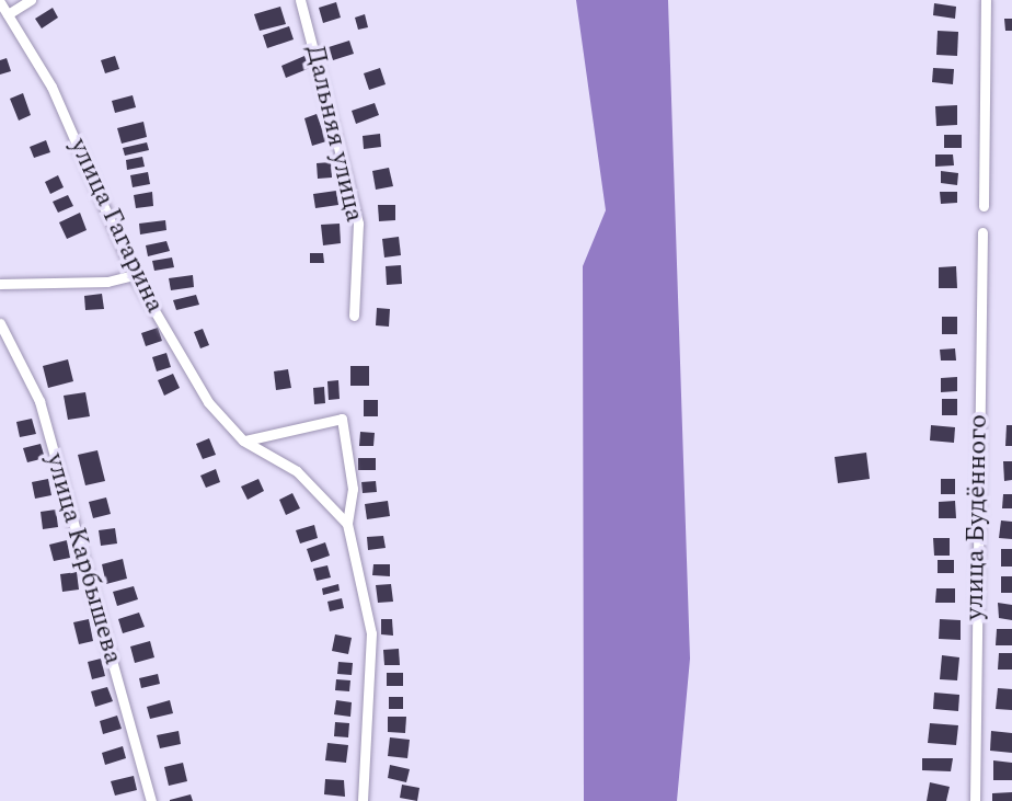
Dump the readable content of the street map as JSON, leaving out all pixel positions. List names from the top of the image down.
{
  "streets": {
    "street": [
      "Дальняя улица",
      "улица Гагарина",
      "улица Будённого",
      "улица Карбышева"
    ]
  }
}
